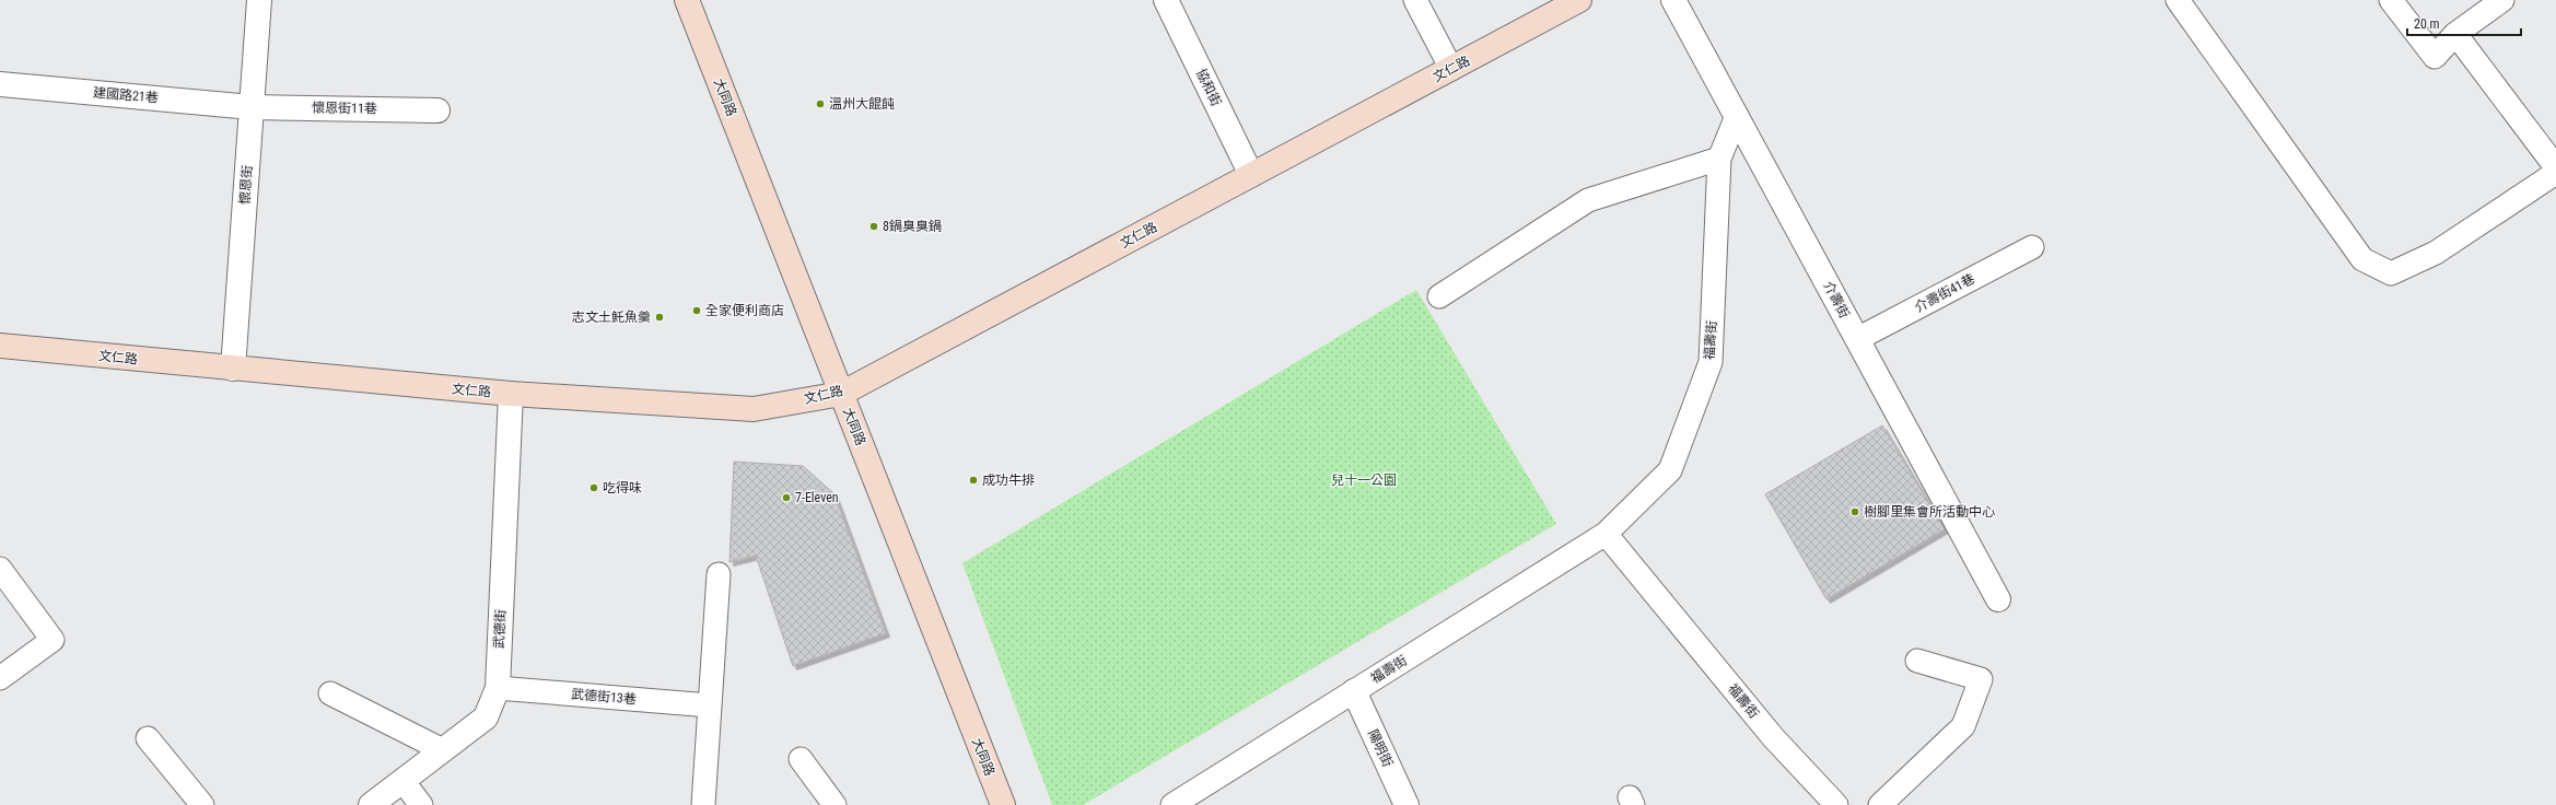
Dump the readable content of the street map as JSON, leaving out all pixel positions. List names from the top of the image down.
{
  "streets": {
    "main road": ["文仁路", "大同路"],
    "street": [
      "協和街",
      "建國路21巷",
      "懷恩街11巷",
      "懷恩街",
      "介壽街",
      "武德街",
      "陽明街"
    ],
    "lane": ["介壽街41巷", "福壽街", "武德街13巷"]
  },
  "crossings": [
    ["文仁路", "協和街"],
    ["文仁路", "大同路"],
    ["文仁路", "懷恩街"],
    ["文仁路", "武德街"],
    ["建國路21巷", "懷恩街11巷"],
    ["建國路21巷", "懷恩街"],
    ["懷恩街11巷", "懷恩街"],
    ["介壽街41巷", "介壽街"],
    ["介壽街", "福壽街"],
    ["福壽街", "陽明街"],
    ["武德街", "武德街13巷"]
  ],
  "parks": ["兒十一公園"],
  "places": [
    "溫州大餛飩",
    "8鍋臭臭鍋",
    "全家便利商店",
    "志文土魠魚羹",
    "成功牛排",
    "吃得味",
    "7-Eleven",
    "樹腳里集會所活動中心"
  ],
  "scale_bar": "20 m"
}
